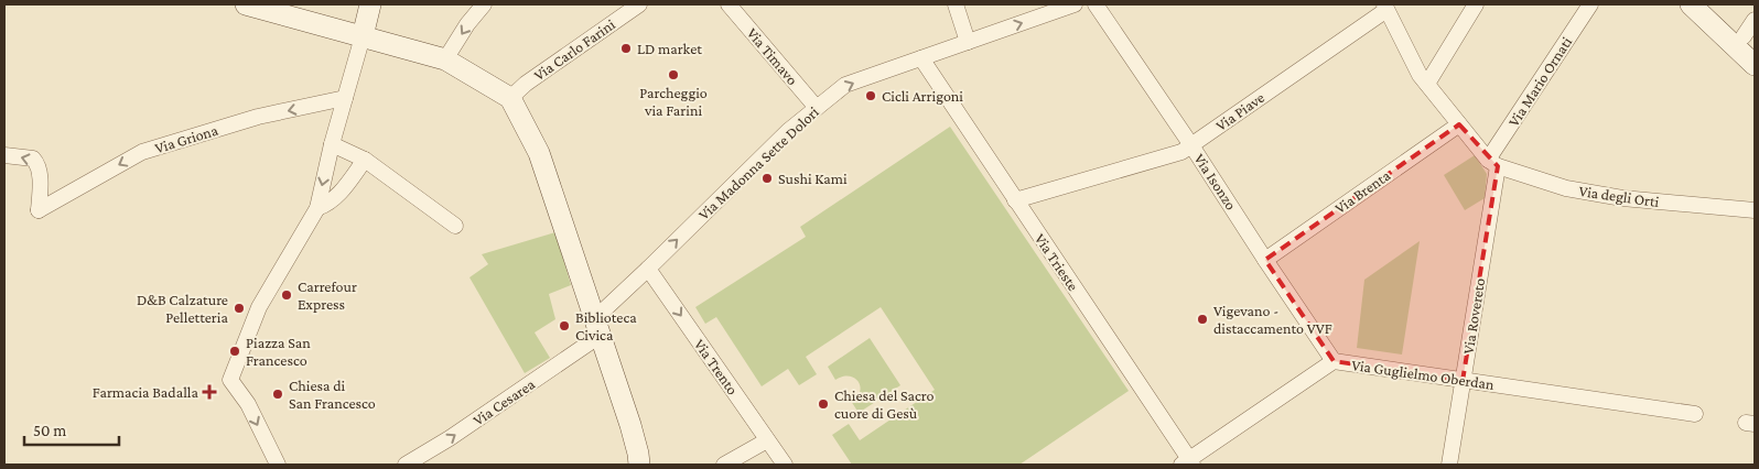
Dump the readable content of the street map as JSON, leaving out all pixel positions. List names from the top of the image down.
{
  "streets": {
    "street": [
      "Via Carlo Farini",
      "Via Timavo",
      "Via Mario Ornati",
      "Via Piave",
      "Via Griona",
      "Via Madonna Sette Dolori",
      "Via Isonzo",
      "Via Brenta",
      "Via degli Orti",
      "Via Trieste",
      "Via Rovereto",
      "Via Trento",
      "Via Guglielmo Oberdan",
      "Via Cesarea"
    ]
  },
  "crossings": [
    ["Via Timavo", "Via Madonna Sette Dolori"],
    ["Via Mario Ornati", "Via degli Orti"],
    ["Via Mario Ornati", "Via Rovereto"],
    ["Via Piave", "Via Isonzo"],
    ["Via Piave", "Via Trieste"],
    ["Via Madonna Sette Dolori", "Via Trieste"],
    ["Via Madonna Sette Dolori", "Via Trento"],
    ["Via Madonna Sette Dolori", "Via Cesarea"],
    ["Via Isonzo", "Via Brenta"],
    ["Via Isonzo", "Via Guglielmo Oberdan"],
    ["Via degli Orti", "Via Rovereto"],
    ["Via Trieste", "Via Guglielmo Oberdan"],
    ["Via Rovereto", "Via Guglielmo Oberdan"]
  ],
  "one_way": ["Via Griona", "Via Madonna Sette Dolori", "Via Cesarea"],
  "places": {
    "other": [
      "LD market",
      "Parcheggio via Farini",
      "Cicli Arrigoni",
      "Sushi Kami",
      "Carrefour Express",
      "D&B Calzature Pelletteria",
      "Vigevano - distaccamento VVF",
      "Biblioteca Civica",
      "Piazza San Francesco",
      "Chiesa di San Francesco",
      "Chiesa del Sacro cuore di Gesù"
    ],
    "health": ["Farmacia Badalla"]
  },
  "scale_bar": "50 m"
}
